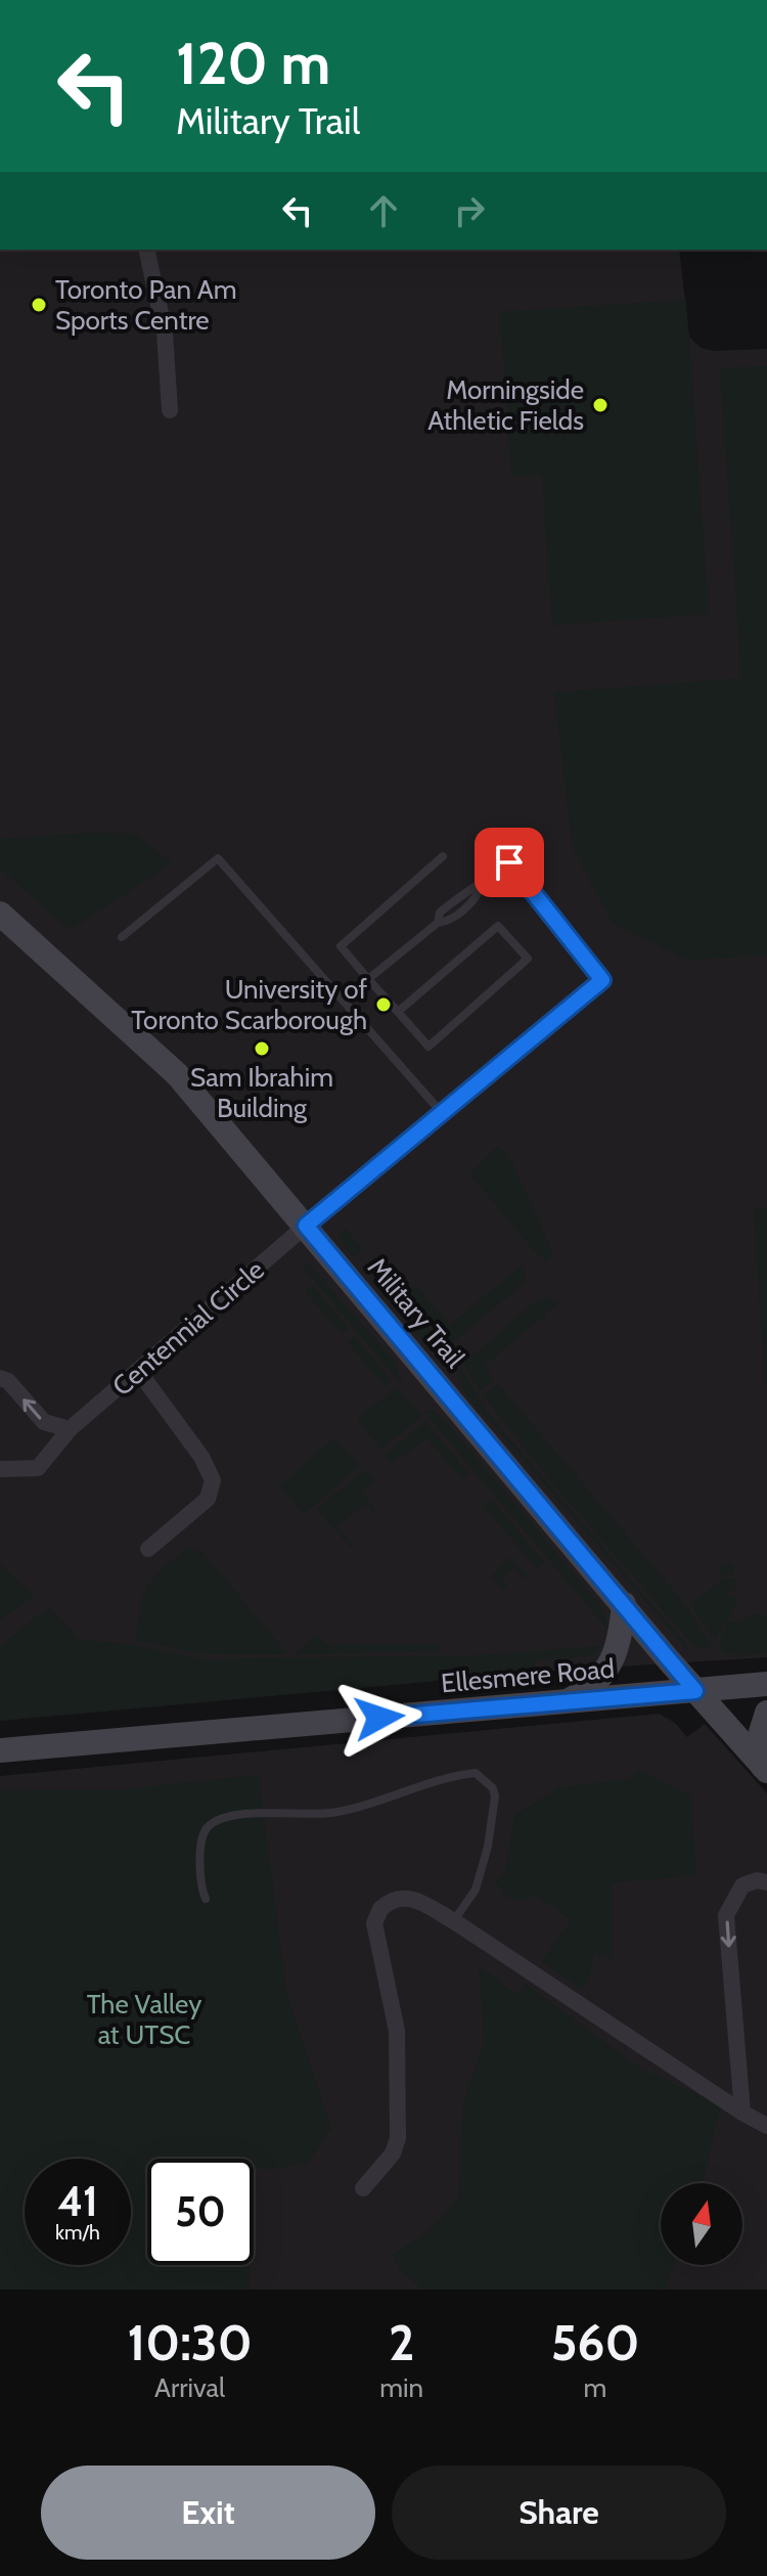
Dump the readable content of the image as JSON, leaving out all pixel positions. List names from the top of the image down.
{
  "streets": {
    "street": ["Military Trail", "Centennial Circle", "Ellesmere Road"]
  },
  "crossings": [
    ["Military Trail", "Centennial Circle"],
    ["Military Trail", "Ellesmere Road"]
  ],
  "parks": ["The Valley at UTSC"],
  "places": [
    "Toronto Pan Am Sports Centre",
    "Morningside Athletic Fields",
    "University of Toronto Scarborough",
    "Sam Ibrahim Building"
  ],
  "north": "top",
  "page": {
    "turn": ["120 m", "Military Trail"],
    "speed": "41 km/h",
    "limit": "50",
    "eta": [
      "10:30",
      "Arrival",
      "2",
      "min",
      "560",
      "m"
    ],
    "buttons": ["Exit", "Share"]
  }
}
